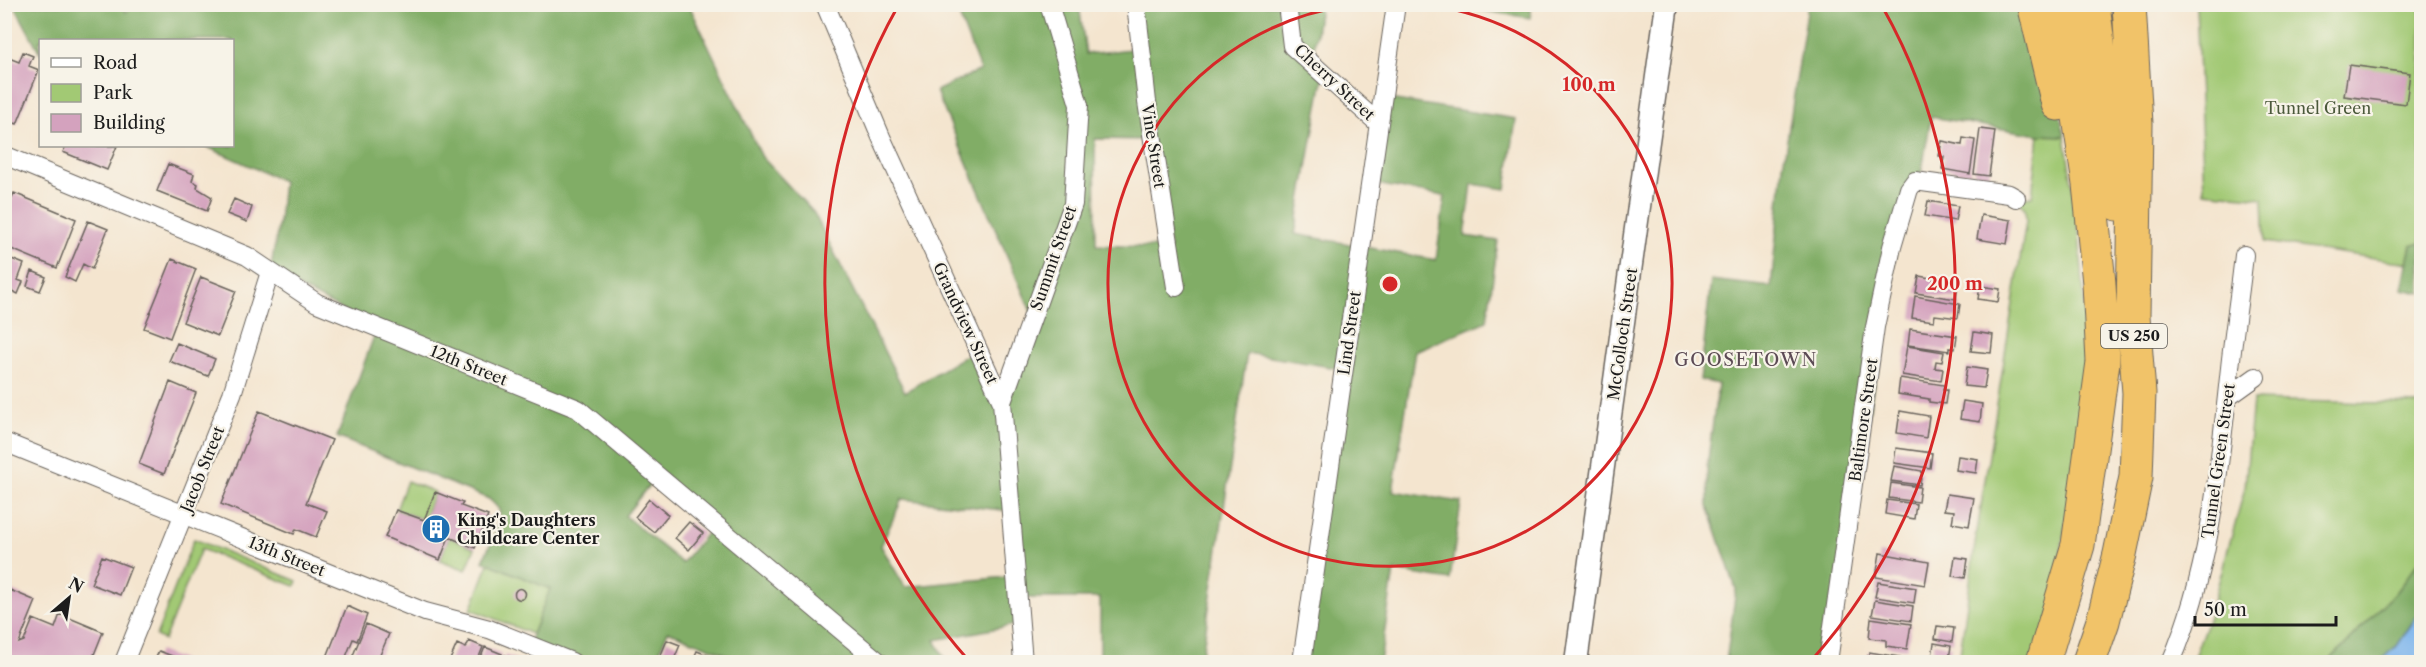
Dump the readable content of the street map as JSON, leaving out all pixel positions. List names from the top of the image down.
{
  "streets": {
    "highway": ["US 250"],
    "street": [
      "Cherry Street",
      "Vine Street",
      "Summit Street",
      "Grandview Street",
      "Lind Street",
      "McColloch Street",
      "12th Street",
      "Baltimore Street",
      "Tunnel Green Street",
      "Jacob Street",
      "13th Street"
    ]
  },
  "crossings": [
    ["Cherry Street", "Lind Street"],
    ["Summit Street", "Grandview Street"],
    ["12th Street", "Jacob Street"],
    ["Jacob Street", "13th Street"]
  ],
  "districts": ["GOOSETOWN"],
  "parks": ["Tunnel Green"],
  "places": {
    "building": ["King's Daughters Childcare Center"]
  },
  "legend": ["Road", "Park", "Building"],
  "scale_bar": "50 m",
  "north": "top right",
  "rings": ["100 m", "200 m"]
}
